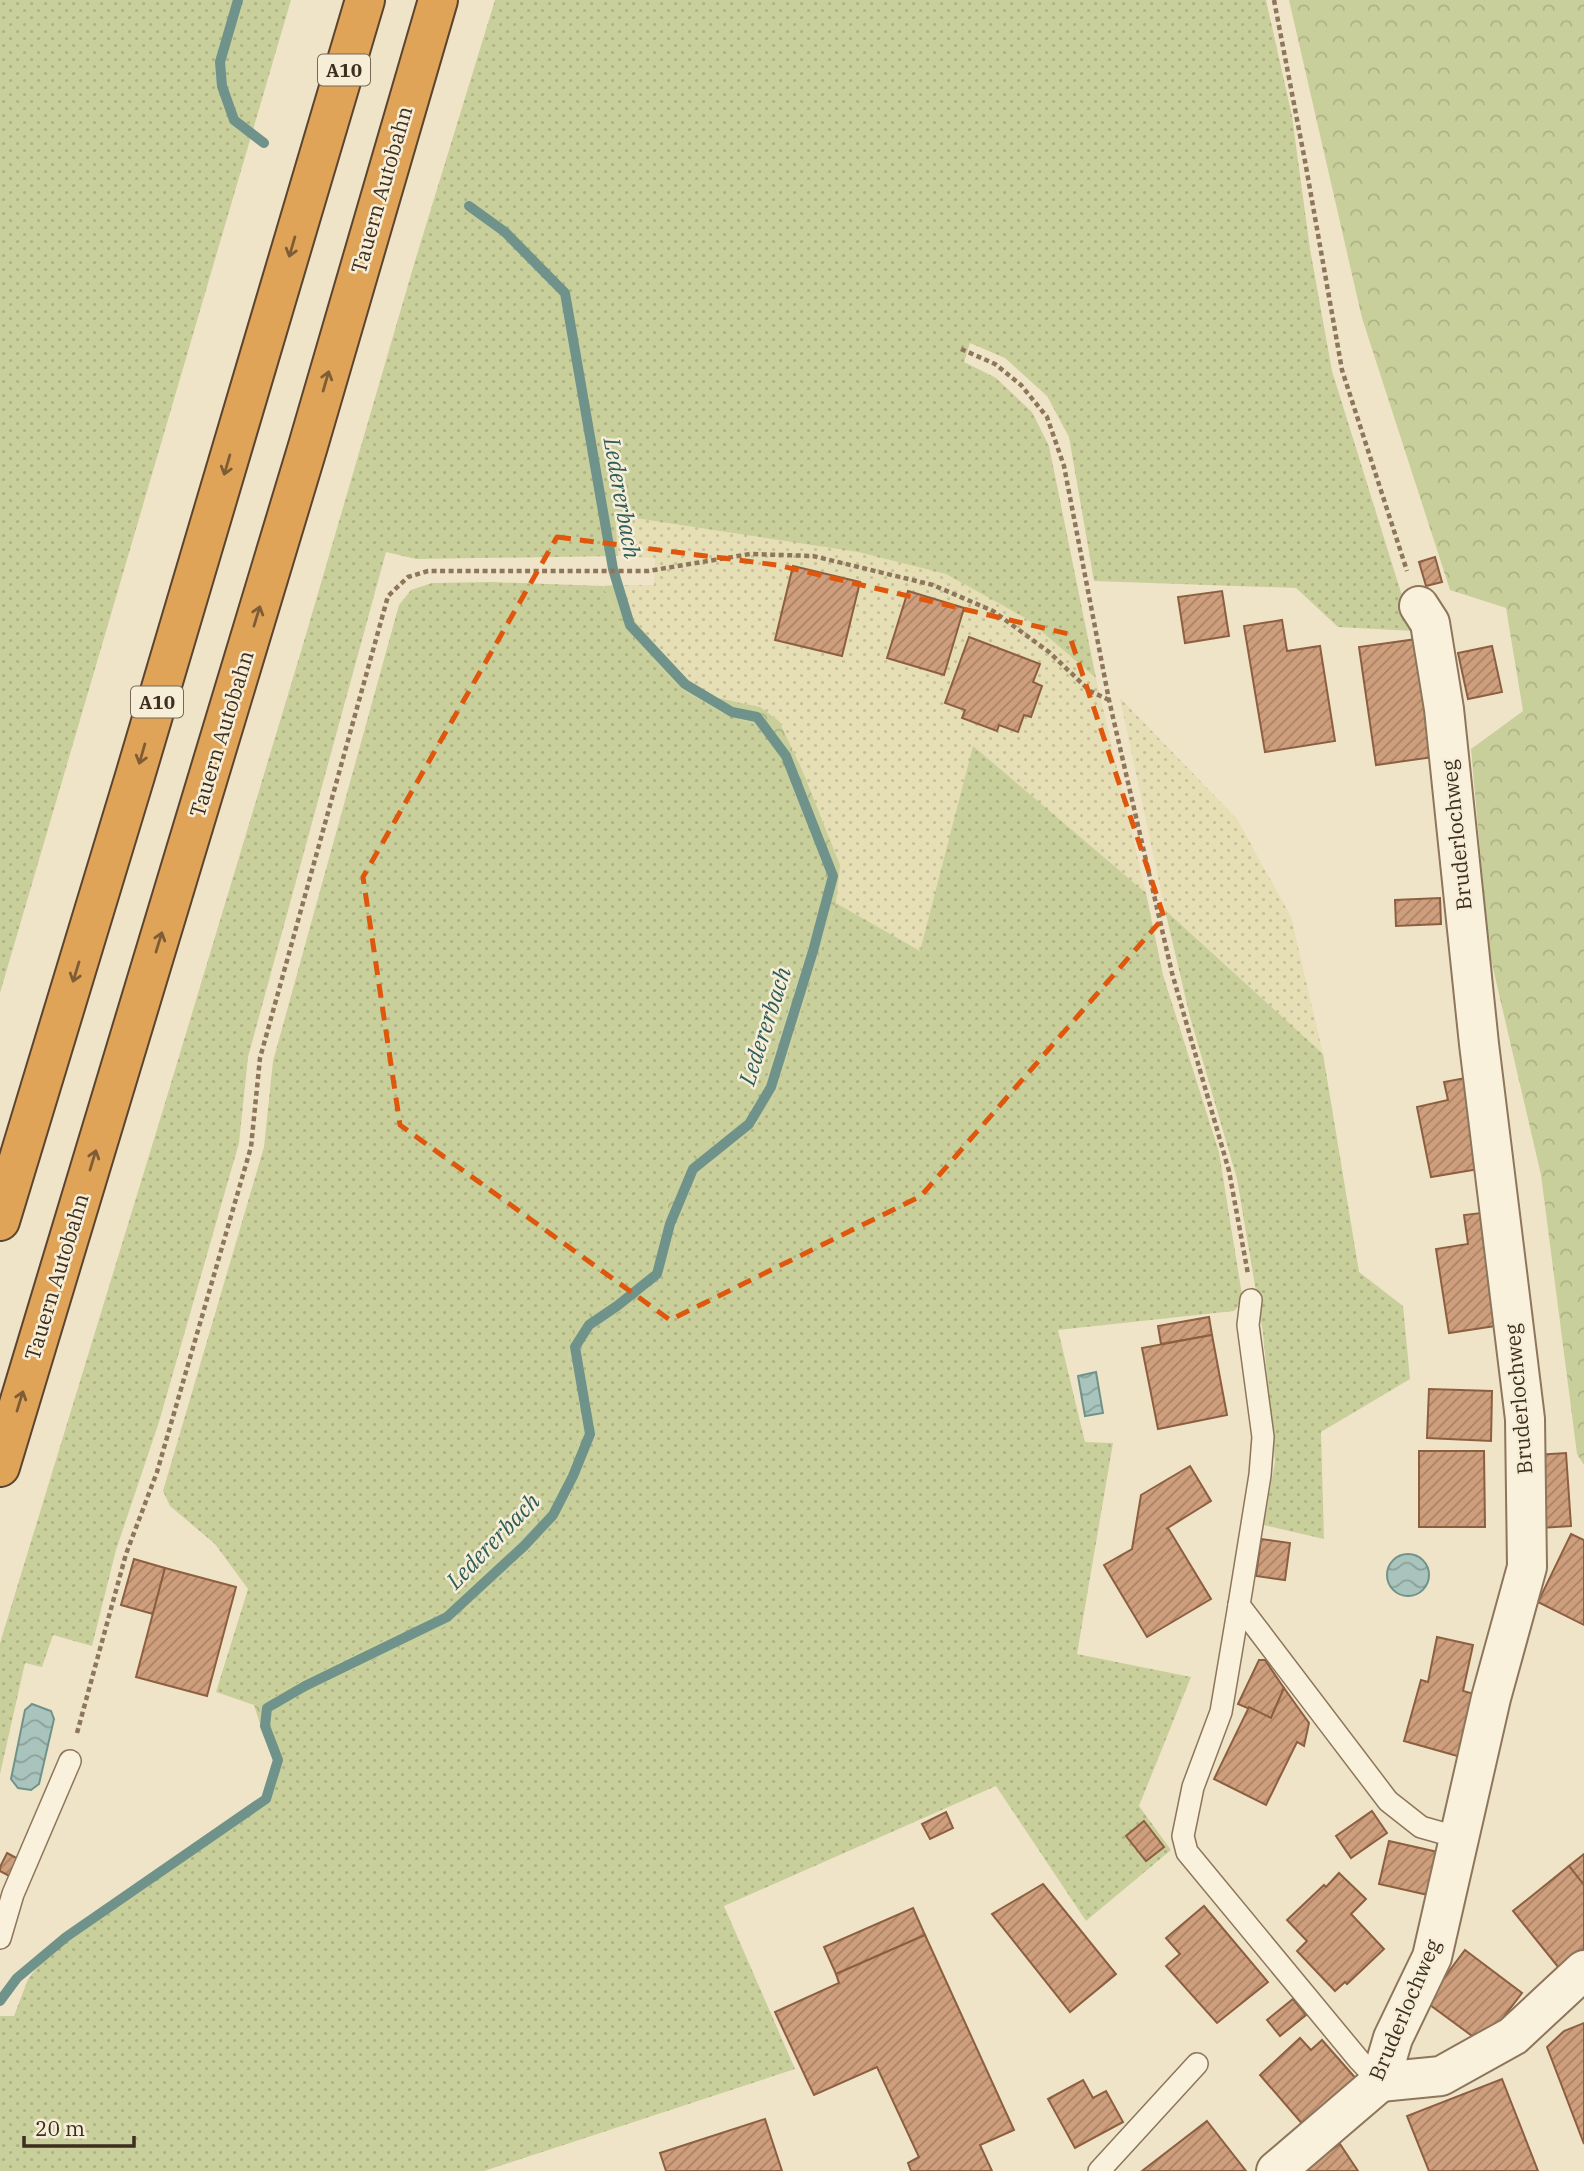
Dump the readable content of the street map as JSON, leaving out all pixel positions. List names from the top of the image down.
{
  "streets": {
    "highway": ["A10", "Tauern Autobahn"],
    "street": ["Bruderlochweg"]
  },
  "water": ["Ledererbach"],
  "scale_bar": "20 m"
}
